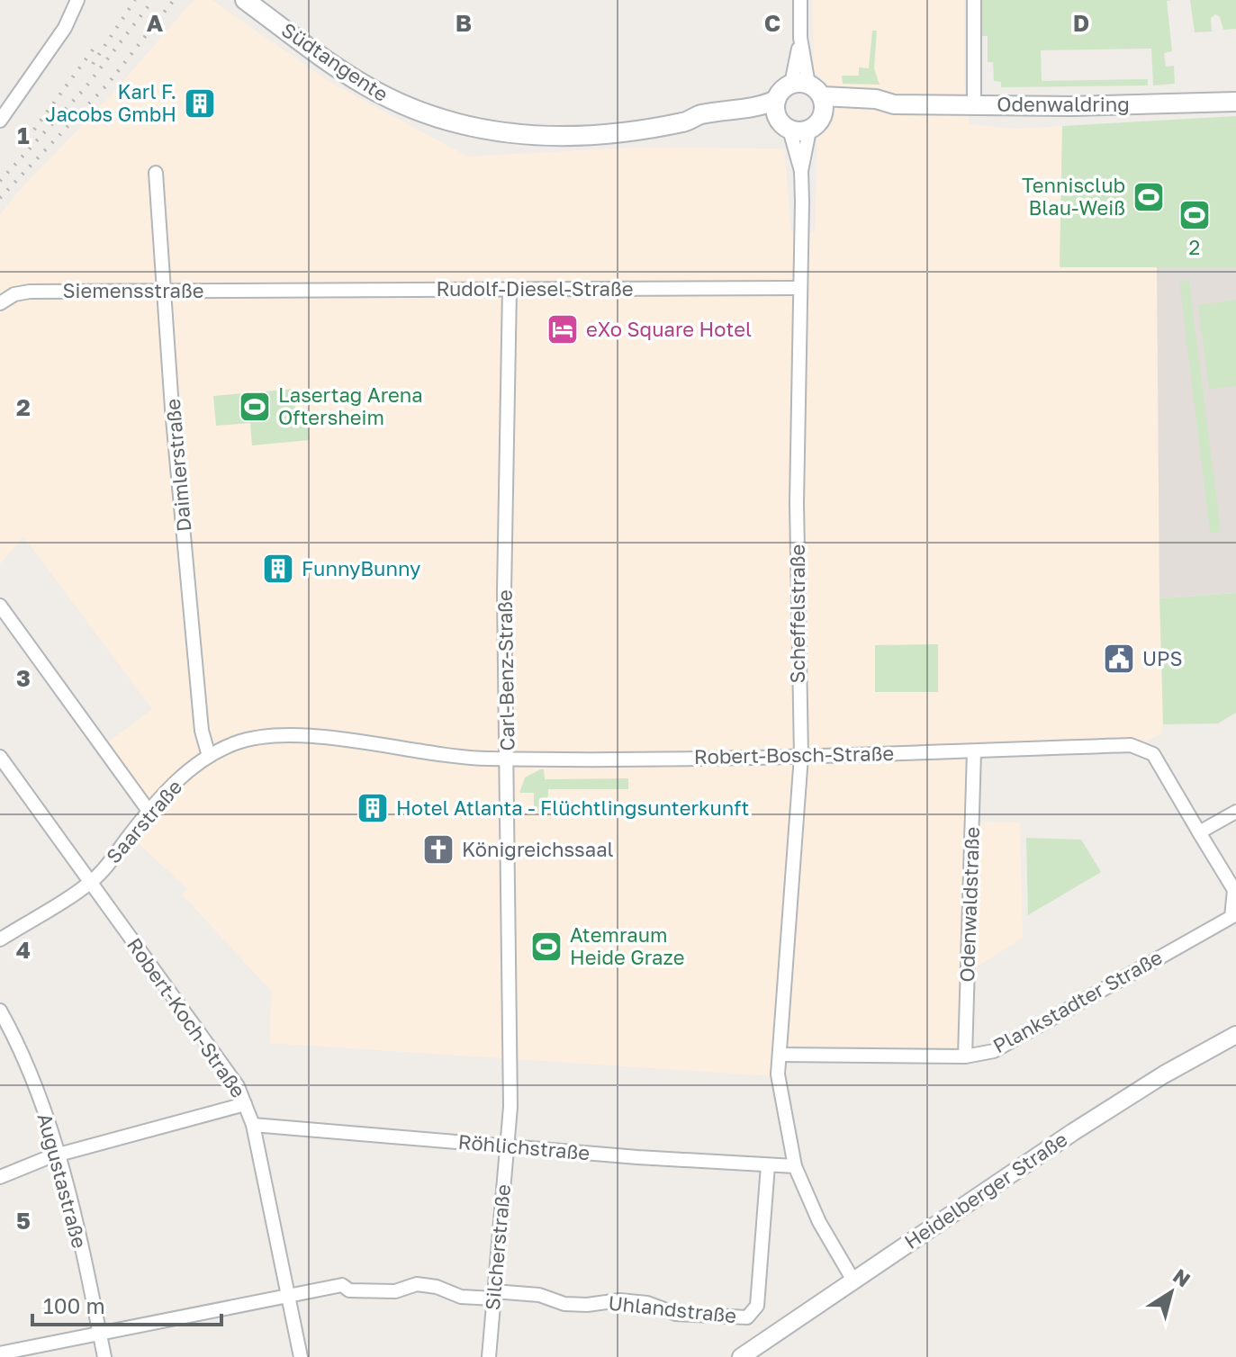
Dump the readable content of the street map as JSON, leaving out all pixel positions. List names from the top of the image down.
{
  "streets": {
    "main road": ["Südtangente", "Odenwaldring"],
    "street": [
      "Rudolf-Diesel-Straße",
      "Siemensstraße",
      "Daimlerstraße",
      "Scheffelstraße",
      "Carl-Benz-Straße",
      "Robert-Bosch-Straße",
      "Saarstraße",
      "Odenwaldstraße",
      "Plankstadter Straße",
      "Robert-Koch-Straße",
      "Röhlichstraße",
      "Augustastraße",
      "Heidelberger Straße",
      "Silcherstraße",
      "Uhlandstraße"
    ]
  },
  "crossings": [
    ["Südtangente", "Scheffelstraße"],
    ["Rudolf-Diesel-Straße", "Siemensstraße"],
    ["Rudolf-Diesel-Straße", "Scheffelstraße"],
    ["Rudolf-Diesel-Straße", "Carl-Benz-Straße"],
    ["Siemensstraße", "Daimlerstraße"],
    ["Daimlerstraße", "Saarstraße"],
    ["Scheffelstraße", "Robert-Bosch-Straße"],
    ["Scheffelstraße", "Plankstadter Straße"],
    ["Scheffelstraße", "Röhlichstraße"],
    ["Scheffelstraße", "Heidelberger Straße"],
    ["Carl-Benz-Straße", "Robert-Bosch-Straße"],
    ["Carl-Benz-Straße", "Silcherstraße"],
    ["Robert-Bosch-Straße", "Saarstraße"],
    ["Robert-Bosch-Straße", "Odenwaldstraße"],
    ["Robert-Bosch-Straße", "Plankstadter Straße"],
    ["Saarstraße", "Robert-Koch-Straße"],
    ["Odenwaldstraße", "Plankstadter Straße"],
    ["Robert-Koch-Straße", "Röhlichstraße"],
    ["Robert-Koch-Straße", "Uhlandstraße"],
    ["Röhlichstraße", "Silcherstraße"],
    ["Röhlichstraße", "Uhlandstraße"],
    ["Augustastraße", "Uhlandstraße"],
    ["Silcherstraße", "Uhlandstraße"]
  ],
  "places": {
    "building": ["Karl F. Jacobs GmbH", "FunnyBunny", "Hotel Atlanta - Flüchtlingsunterkunft"],
    "sports": [
      "Tennisclub Blau-Weiß",
      "2",
      "Lasertag Arena Oftersheim",
      "Atemraum Heide Graze"
    ],
    "hotel": ["eXo Square Hotel"],
    "public building": ["UPS"],
    "church": ["Königreichssaal"]
  },
  "scale_bar": "100 m",
  "north": "top right",
  "grid": {
    "columns": [
      "A",
      "B",
      "C",
      "D"
    ],
    "rows": [
      "1",
      "2",
      "3",
      "4",
      "5"
    ]
  }
}
